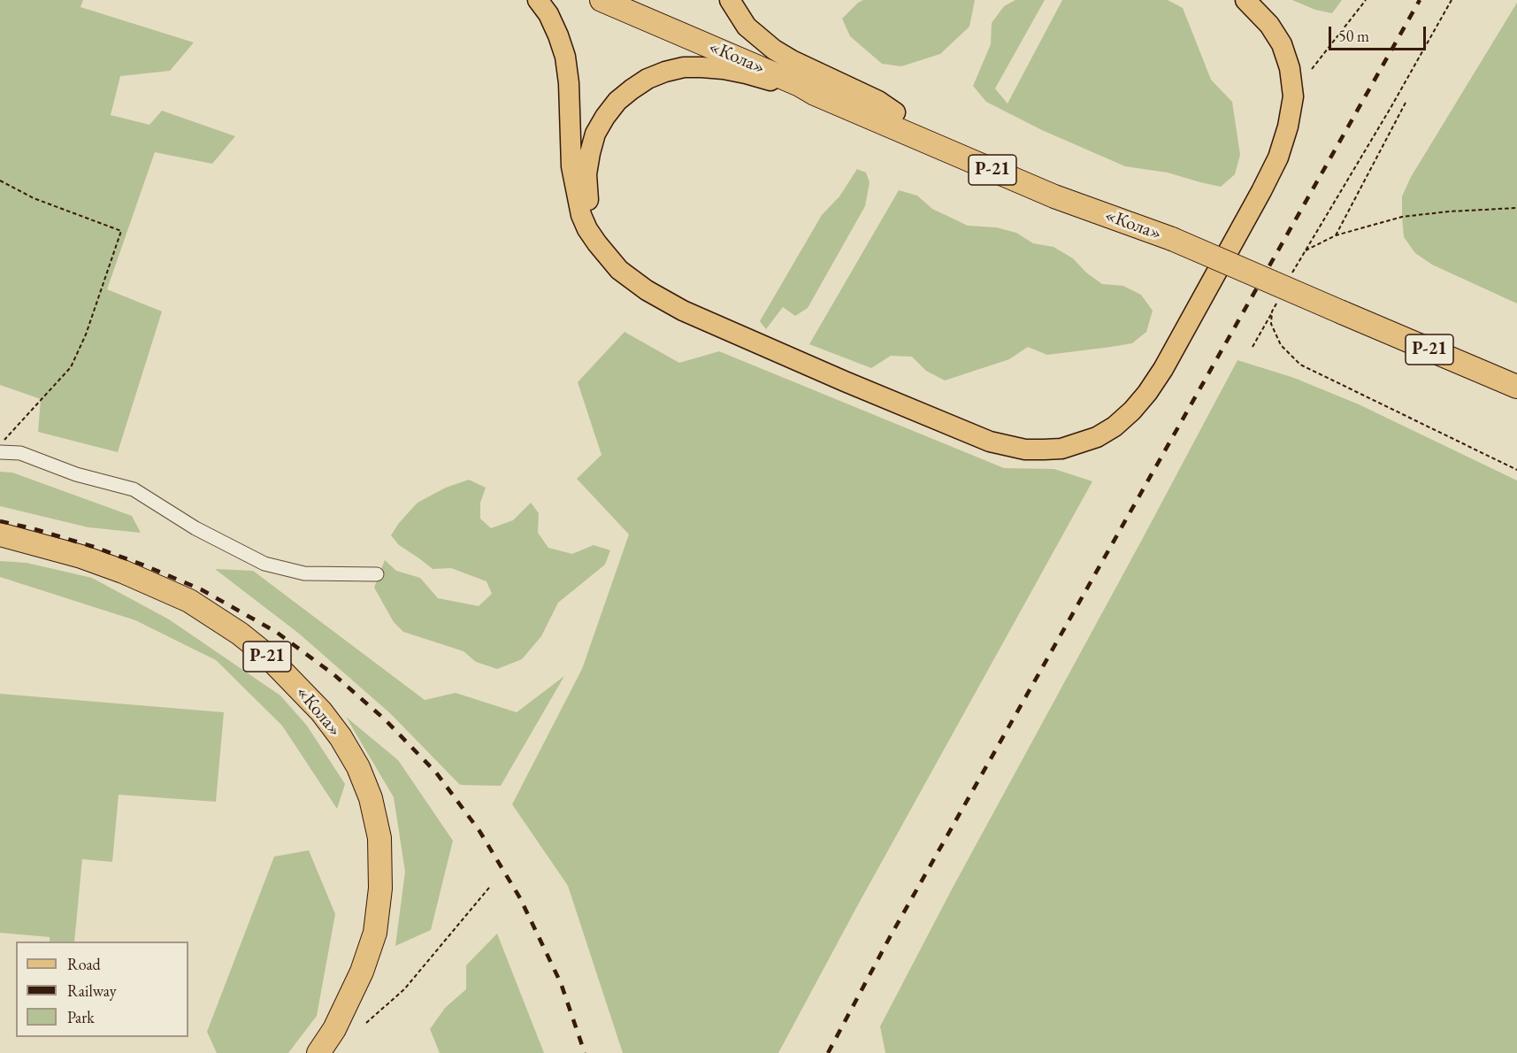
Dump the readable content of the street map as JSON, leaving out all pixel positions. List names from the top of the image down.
{
  "streets": {
    "highway": ["«Кола»", "Р-21"]
  },
  "crossings": [
    ["«Кола»", "Р-21"]
  ],
  "legend": ["Road", "Railway", "Park"],
  "scale_bar": "50 m"
}
